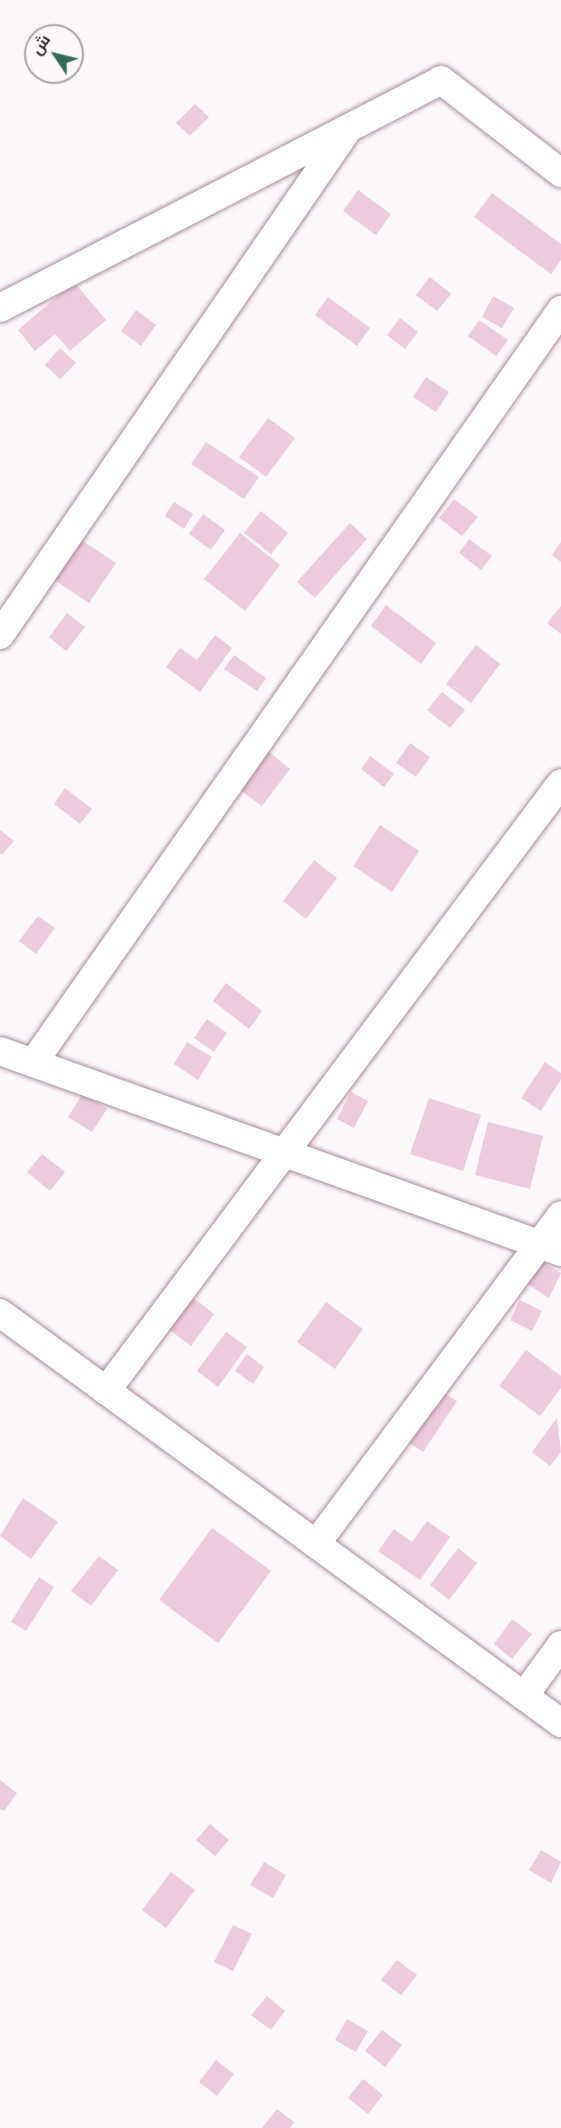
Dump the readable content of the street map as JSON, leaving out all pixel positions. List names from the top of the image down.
{
  "north": "top left"
}
